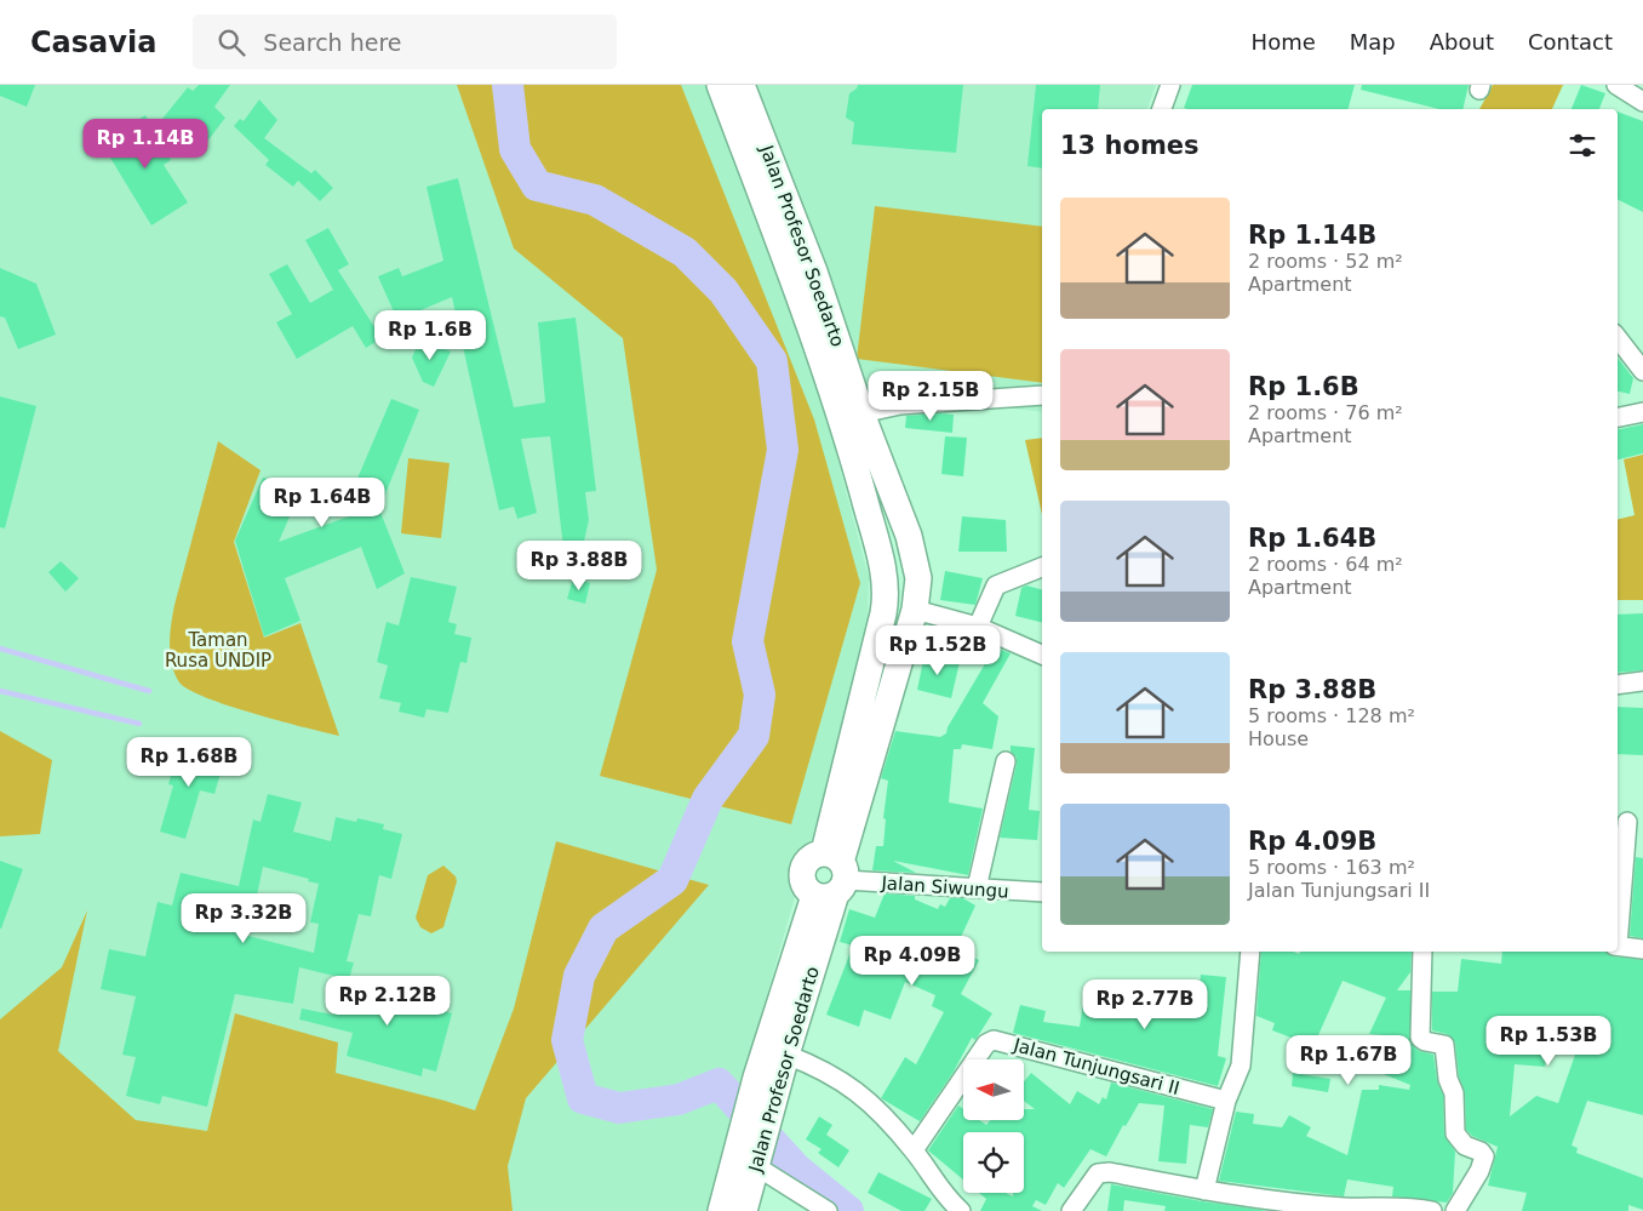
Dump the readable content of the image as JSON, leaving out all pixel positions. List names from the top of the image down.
{
  "streets": {
    "street": ["Jalan Profesor Soedarto", "Jalan Siwungu", "Jalan Tunjungsari II"]
  },
  "crossings": [
    ["Jalan Profesor Soedarto", "Jalan Siwungu"]
  ],
  "parks": ["Taman Rusa UNDIP"],
  "north": "left",
  "page": {
    "header": "Casavia",
    "search": "Search here",
    "nav": [
      "Home",
      "Map",
      "About",
      "Contact"
    ],
    "heading": "13 homes",
    "price": [
      "Rp 1.14B",
      "Rp 1.6B",
      "Rp 2.15B",
      "Rp 1.64B",
      "Rp 3.88B",
      "Rp 1.52B",
      "Rp 1.68B",
      "Rp 3.32B",
      "Rp 4.09B",
      "Rp 2.12B",
      "Rp 2.77B",
      "Rp 1.53B",
      "Rp 1.67B"
    ],
    "list": [
      {
        "name": "Rp 1.14B",
        "note": "2 rooms · 52 m² · Apartment"
      },
      {
        "name": "Rp 1.6B",
        "note": "2 rooms · 76 m² · Apartment"
      },
      {
        "name": "Rp 1.64B",
        "note": "2 rooms · 64 m² · Apartment"
      },
      {
        "name": "Rp 3.88B",
        "note": "5 rooms · 128 m² · House"
      },
      {
        "name": "Rp 4.09B",
        "note": "5 rooms · 163 m² · Jalan Tunjungsari II"
      }
    ]
  }
}
